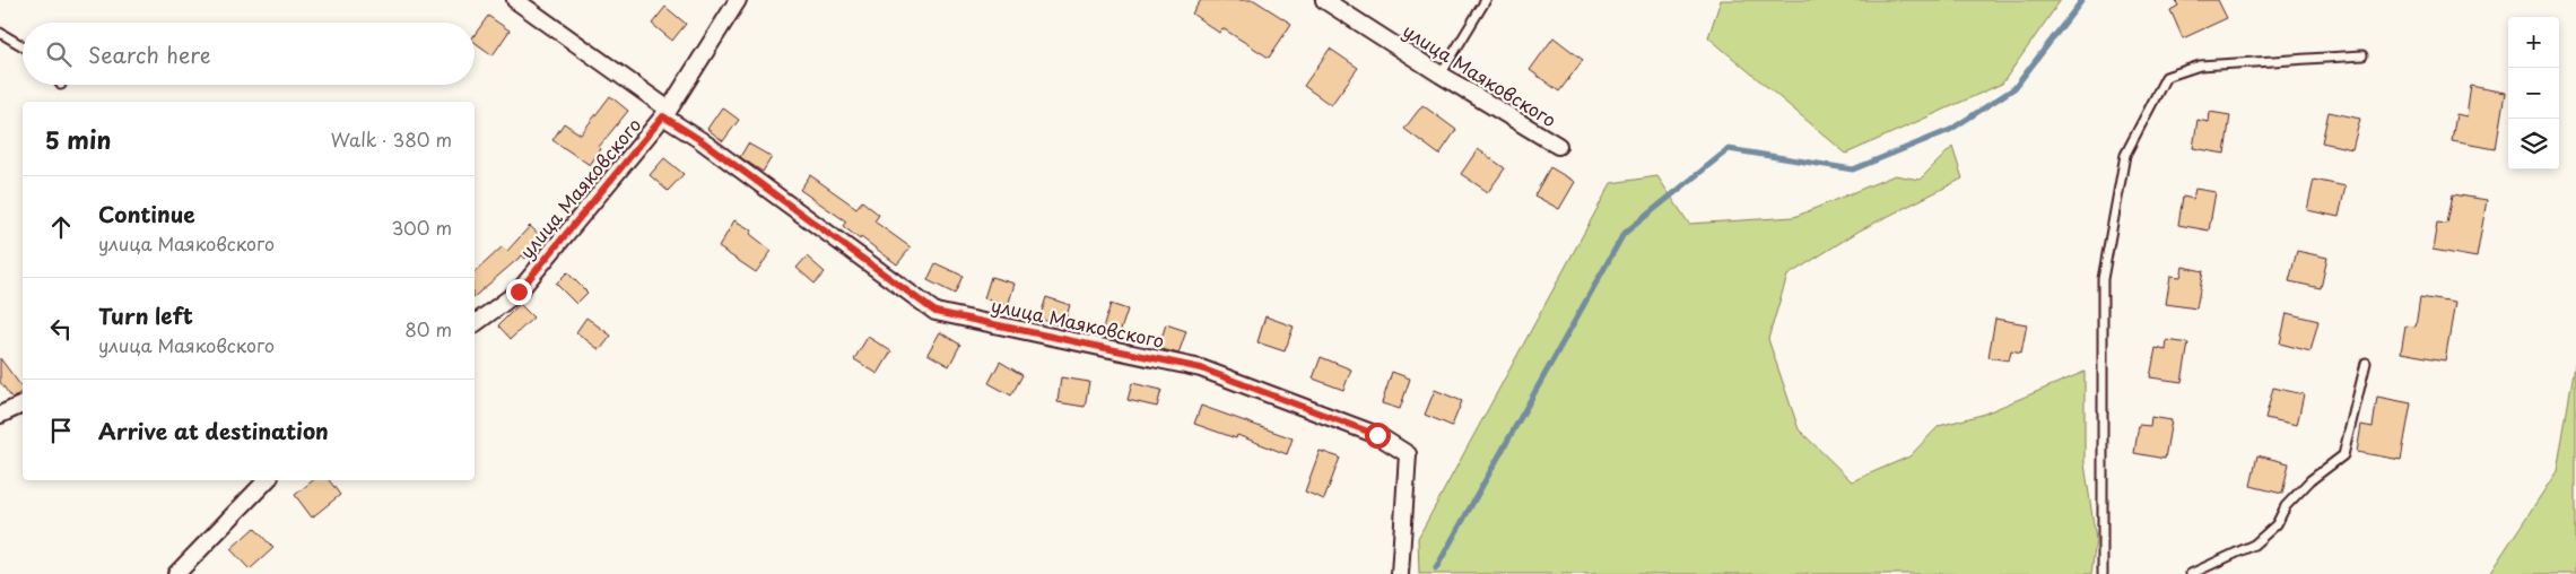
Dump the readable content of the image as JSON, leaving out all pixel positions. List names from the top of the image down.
{
  "streets": {
    "street": ["улица Маяковского"]
  },
  "page": {
    "map_buttons": ["+", "−"],
    "search": "Search here",
    "heading": ["5 min", "Walk · 380 m"],
    "list": [
      ["Continue", "улица Маяковского", "300 m"],
      ["Turn left", "улица Маяковского", "80 m"],
      "Arrive at destination"
    ]
  }
}
